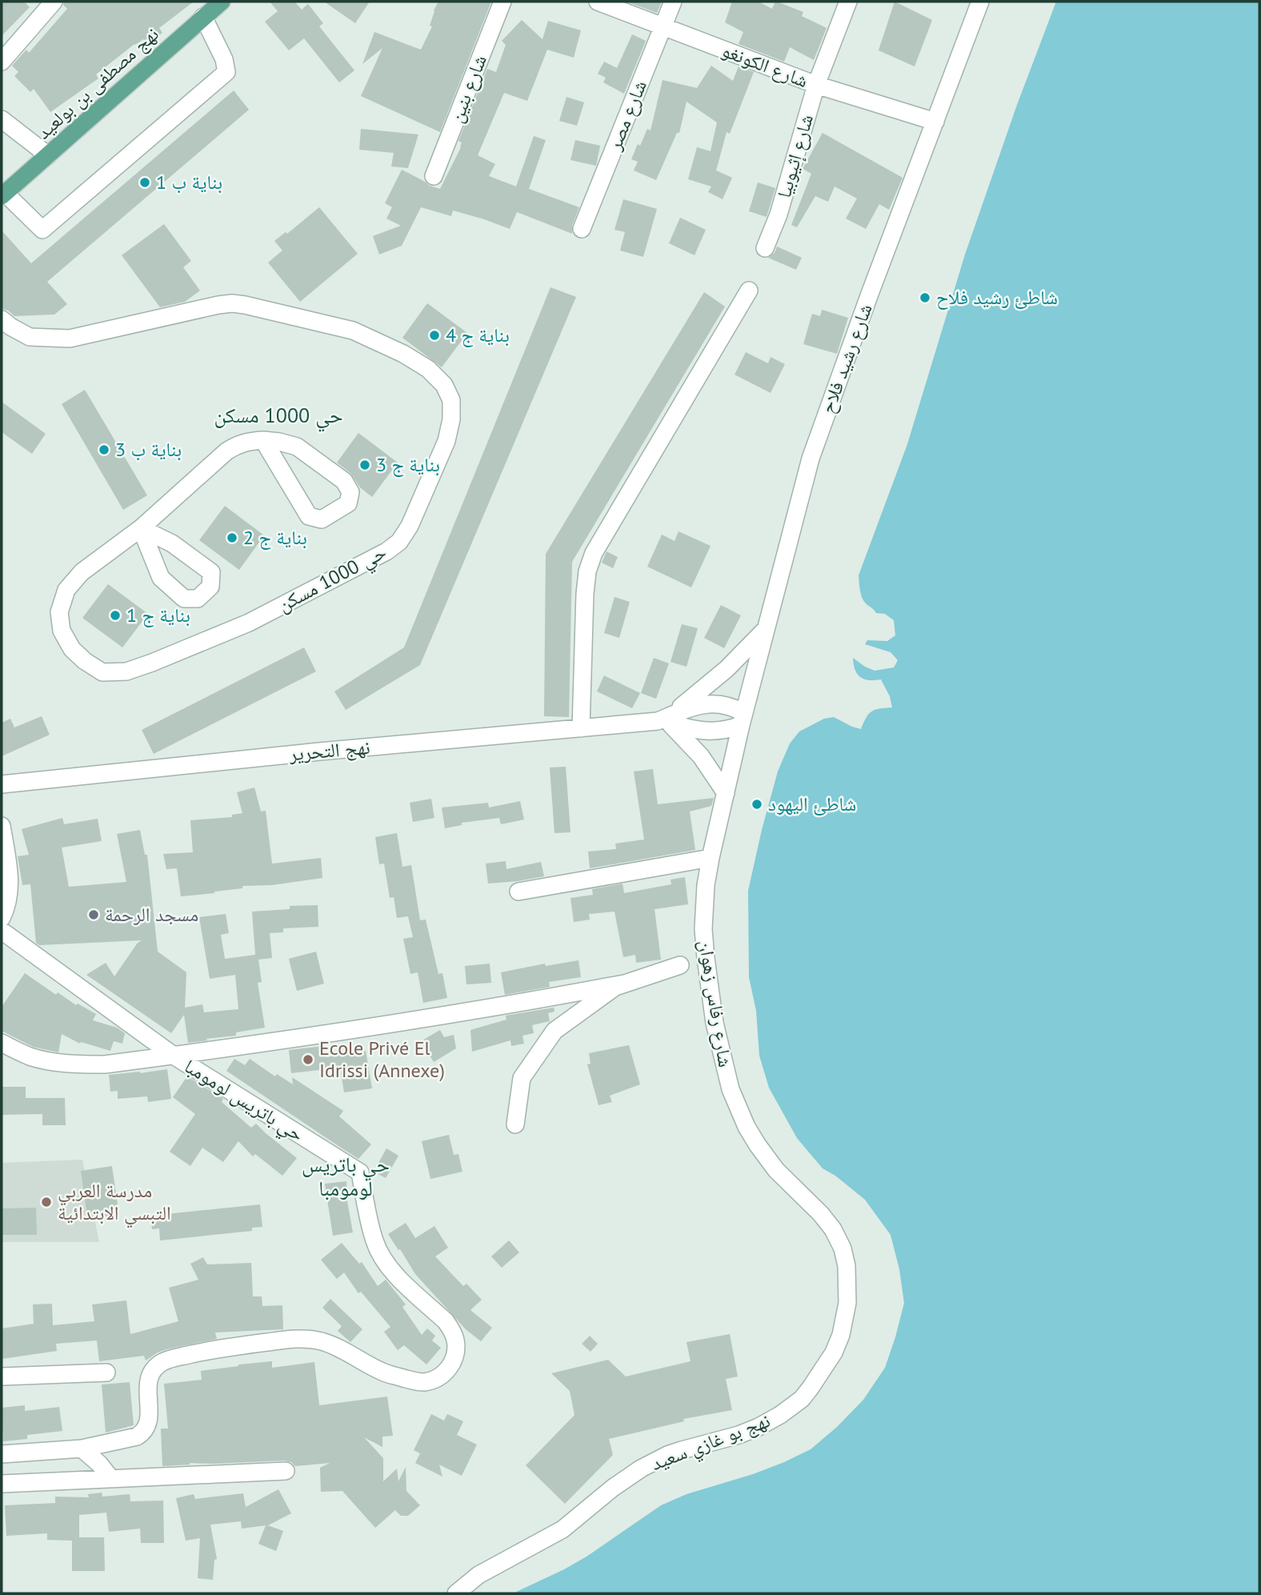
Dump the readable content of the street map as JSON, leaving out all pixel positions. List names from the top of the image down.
{
  "streets": {
    "main road": ["نهج مصطفى بن بولعيد"],
    "street": [
      "شارع الكونغو",
      "شارع بنين",
      "شارع مصر",
      "شارع إثيوبيا",
      "شارع رشيد فلاح",
      "حي 1000 مسكن",
      "نهج التحرير",
      "شارع رفاس زهوان",
      "حي باتريس لومومبا",
      "نهج بو غازي سعيد"
    ]
  },
  "crossings": [
    ["شارع الكونغو", "شارع مصر"],
    ["شارع الكونغو", "شارع إثيوبيا"],
    ["شارع الكونغو", "شارع رشيد فلاح"],
    ["شارع رشيد فلاح", "نهج التحرير"],
    ["شارع رشيد فلاح", "شارع رفاس زهوان"],
    ["نهج التحرير", "شارع رفاس زهوان"],
    ["شارع رفاس زهوان", "نهج بو غازي سعيد"]
  ],
  "districts": ["حي 1000 مسكن", "حي باتريس لومومبا"],
  "places": [
    "بناية ب 1",
    "شاطئ رشيد فلاح",
    "بناية ج 4",
    "بناية ب 3",
    "بناية ج 3",
    "بناية ج 2",
    "بناية ج 1",
    "شاطئ اليهود",
    "مسجد الرحمة",
    "Ecole Privé El Idrissi (Annexe)",
    "مدرسة العربي التبسي الابتدائية"
  ]
}
